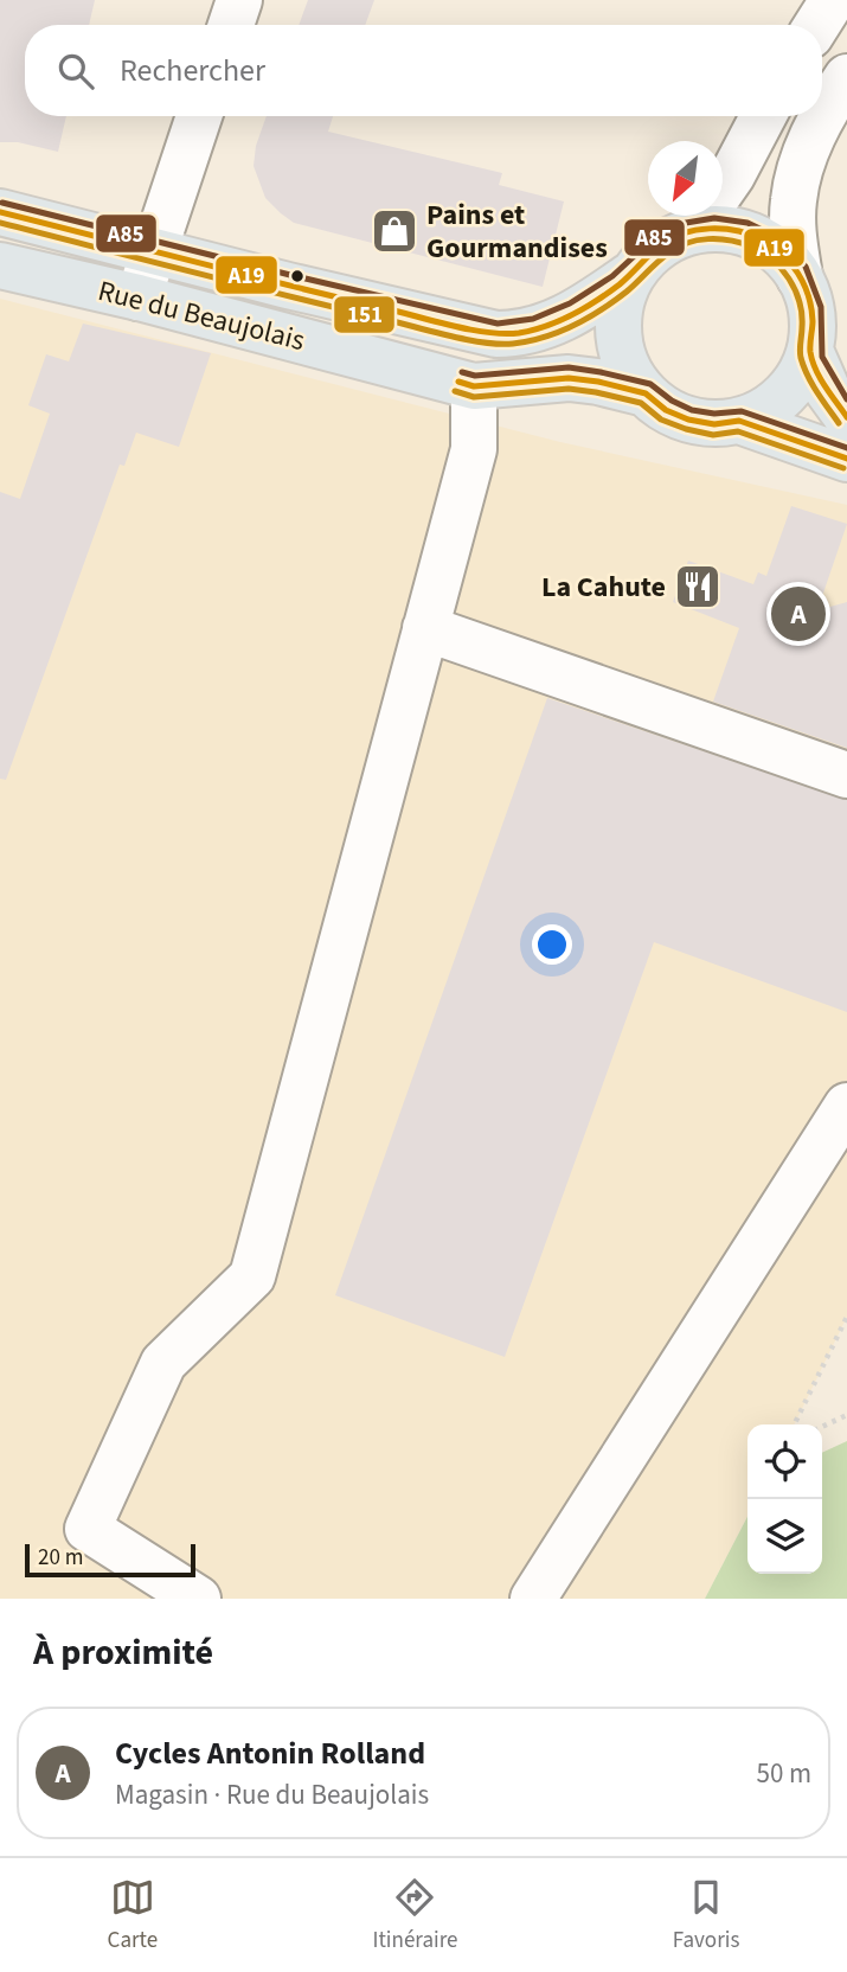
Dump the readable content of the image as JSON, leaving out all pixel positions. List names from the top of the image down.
{
  "streets": {
    "main road": ["Rue du Beaujolais"]
  },
  "places": {
    "shop": ["Pains et Gourmandises"],
    "restaurant": ["La Cahute"]
  },
  "lines": ["transit line A85", "transit line A19", "transit line 151"],
  "scale_bar": "20 m",
  "north": "bottom left",
  "page": {
    "search": "Rechercher",
    "pins": "A",
    "scale": "20 m",
    "heading": "À proximité",
    "list": [
      {
        "mark": "A",
        "name": "Cycles Antonin Rolland",
        "note": "Magasin · Rue du Beaujolais",
        "value": "50 m"
      }
    ],
    "nav": ["Carte", "Itinéraire", "Favoris"]
  }
}
